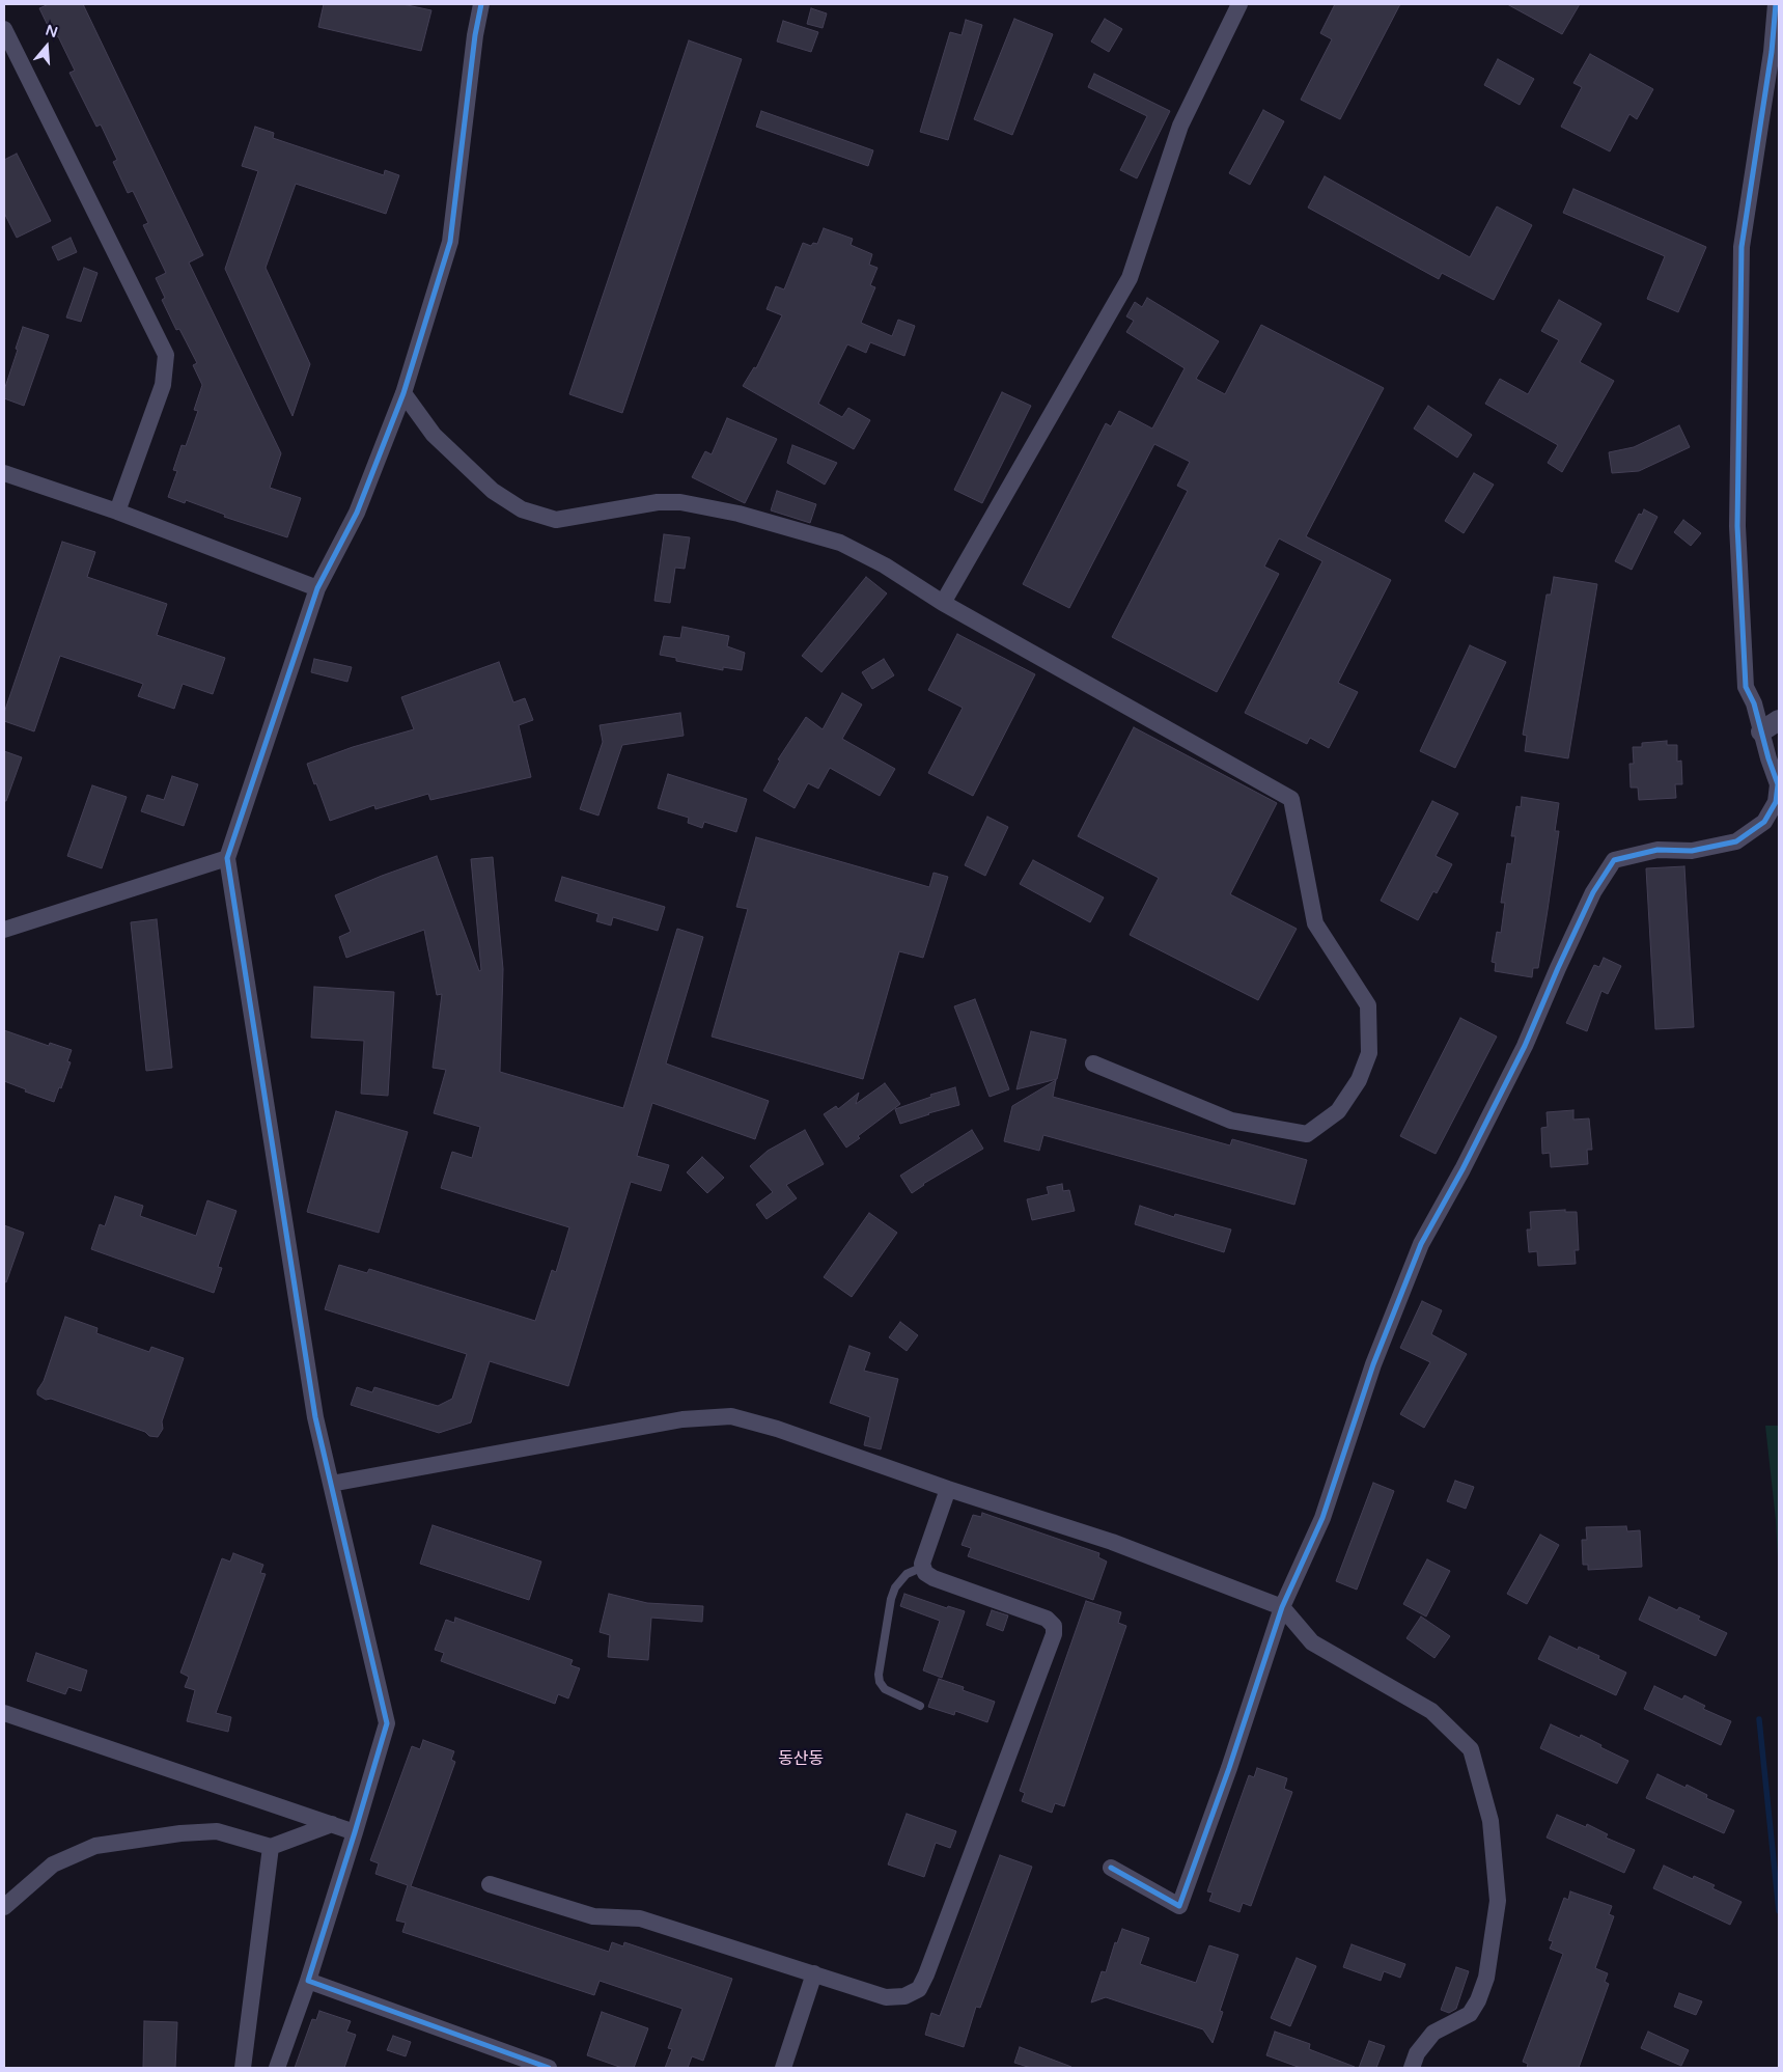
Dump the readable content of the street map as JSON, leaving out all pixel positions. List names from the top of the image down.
{
  "districts": ["동산동"],
  "north": "top"
}
